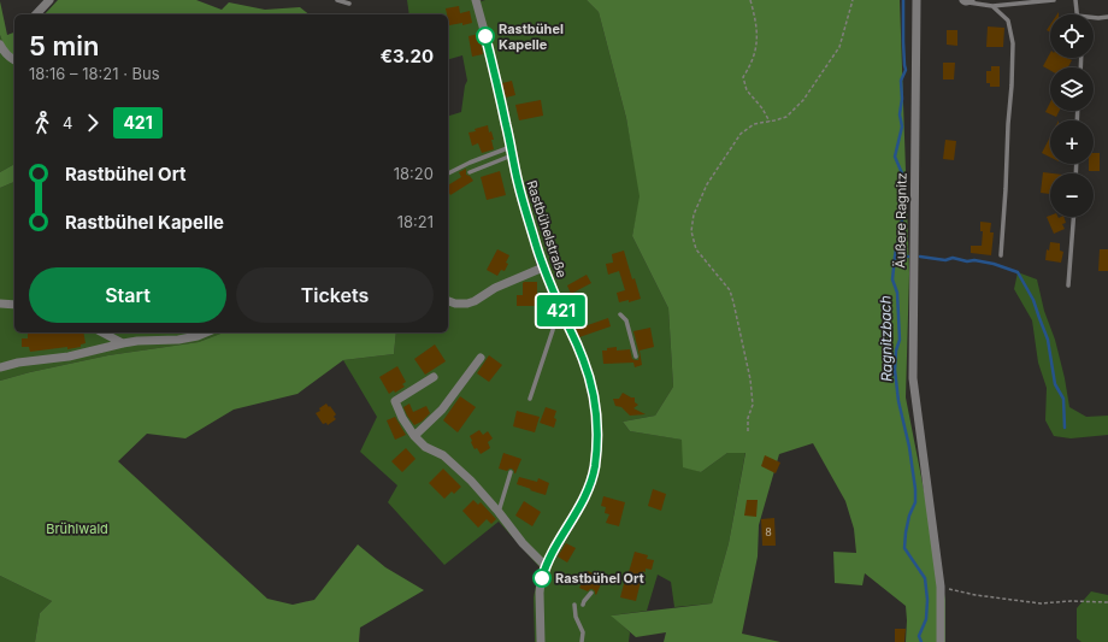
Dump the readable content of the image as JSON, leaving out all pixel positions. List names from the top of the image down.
{
  "streets": {
    "street": ["Äußere Ragnitz", "Rastbühelstraße"]
  },
  "water": ["Ragnitzbach"],
  "parks": ["Brühlwald"],
  "places": ["Rastbühel Kapelle", "Rastbühel Ort"],
  "lines": ["bus line 421"],
  "house_numbers": ["8"],
  "page": {
    "on_map": "421",
    "map_buttons": ["+", "−"],
    "heading": ["5 min", "18:16 – 18:21 · Bus", "€3.20"],
    "legs": ["4", "421"],
    "list": [
      {
        "name": "Rastbühel Ort",
        "value": "18:20"
      },
      {
        "name": "Rastbühel Kapelle",
        "value": "18:21"
      }
    ],
    "buttons": ["Start", "Tickets"]
  }
}
